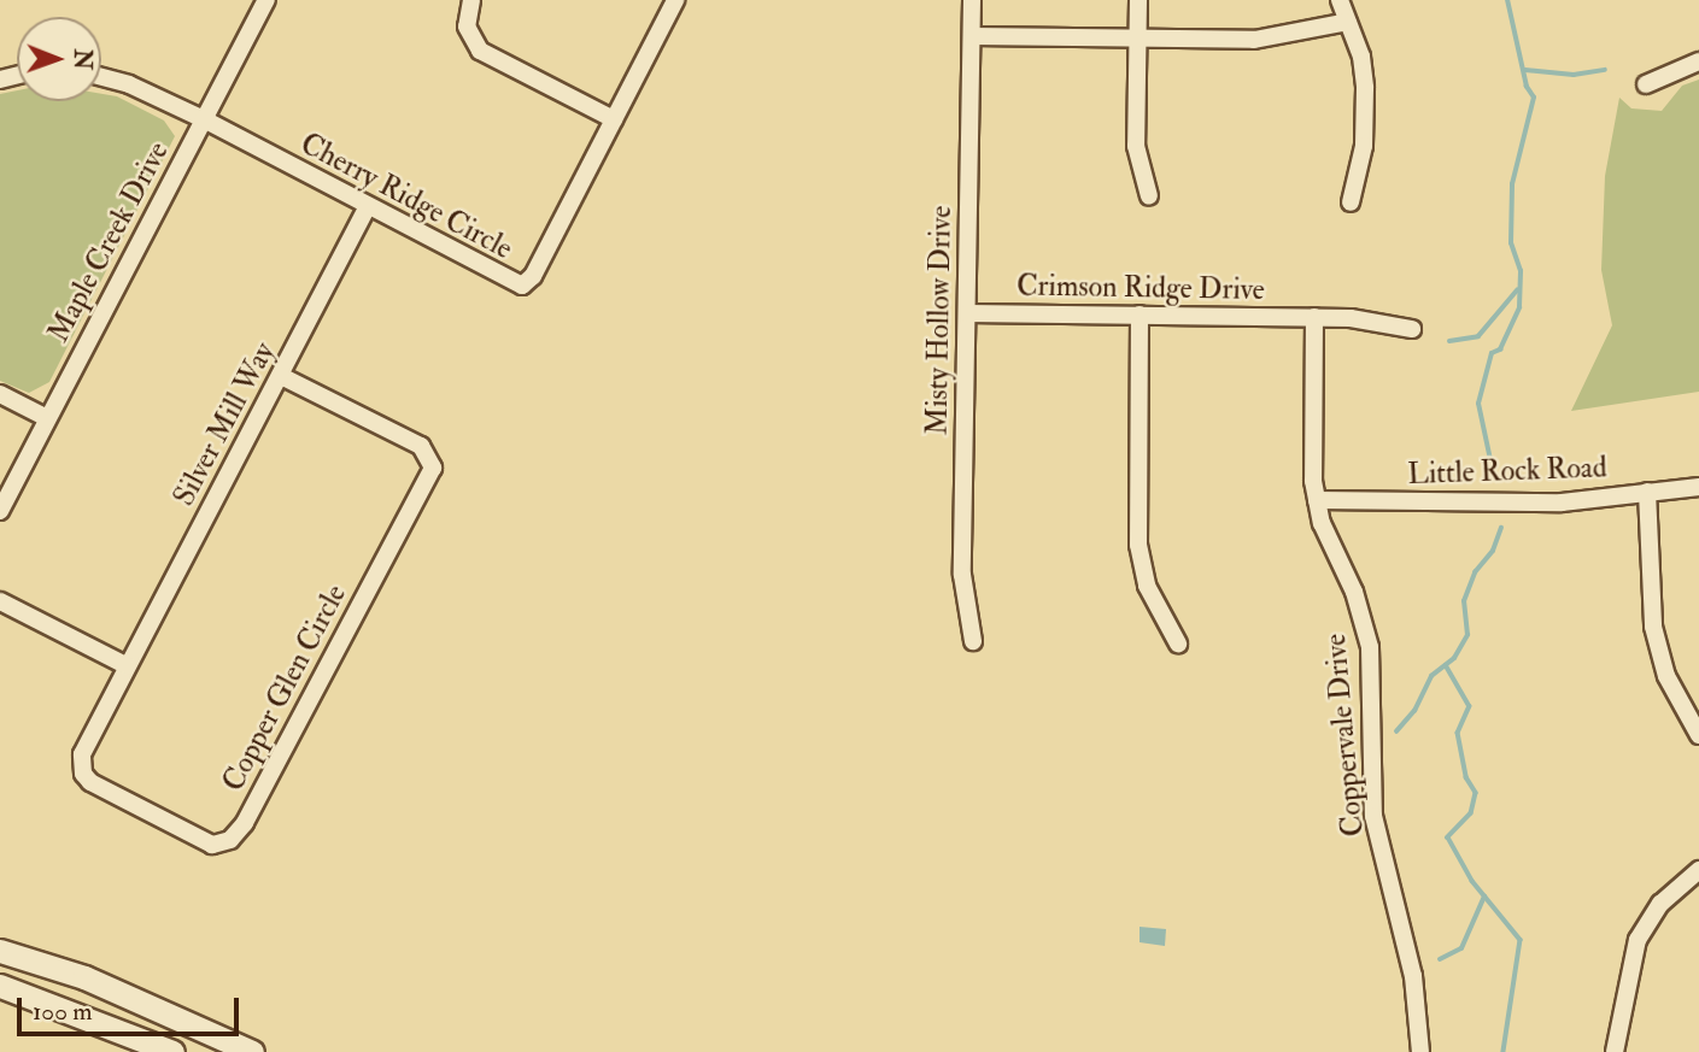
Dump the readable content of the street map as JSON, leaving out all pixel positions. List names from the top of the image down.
{
  "streets": {
    "street": [
      "Cherry Ridge Circle",
      "Maple Creek Drive",
      "Crimson Ridge Drive",
      "Misty Hollow Drive",
      "Silver Mill Way",
      "Little Rock Road",
      "Copper Glen Circle",
      "Coppervale Drive"
    ]
  },
  "crossings": [
    ["Cherry Ridge Circle", "Maple Creek Drive"],
    ["Cherry Ridge Circle", "Silver Mill Way"],
    ["Crimson Ridge Drive", "Misty Hollow Drive"],
    ["Crimson Ridge Drive", "Coppervale Drive"],
    ["Silver Mill Way", "Copper Glen Circle"],
    ["Little Rock Road", "Coppervale Drive"]
  ],
  "scale_bar": "100 m",
  "north": "right"
}
